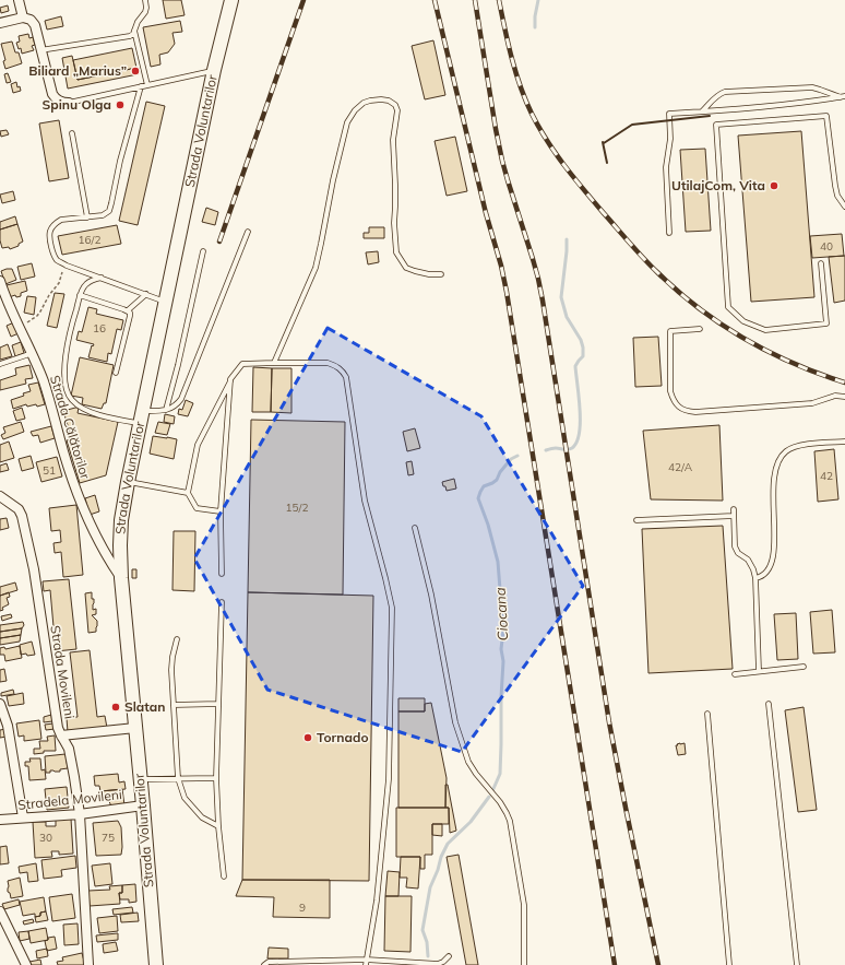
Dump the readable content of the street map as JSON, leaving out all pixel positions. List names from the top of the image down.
{
  "streets": {
    "main road": ["Strada Voluntarilor"],
    "street": ["Strada Călătorilor", "Strada Movileni", "Stradela Movileni"]
  },
  "crossings": [
    ["Strada Voluntarilor", "Strada Călătorilor"],
    ["Strada Voluntarilor", "Stradela Movileni"],
    ["Strada Movileni", "Stradela Movileni"]
  ],
  "water": ["Ciocana"],
  "places": [
    "Biliard „Marius”",
    "Spinu Olga",
    "UtilajCom, Vita",
    "Slatan",
    "Tornado"
  ],
  "house_numbers": [
    "16/2",
    "40",
    "16",
    "42/A",
    "51",
    "42",
    "15/2",
    "30",
    "75",
    "9"
  ]
}
